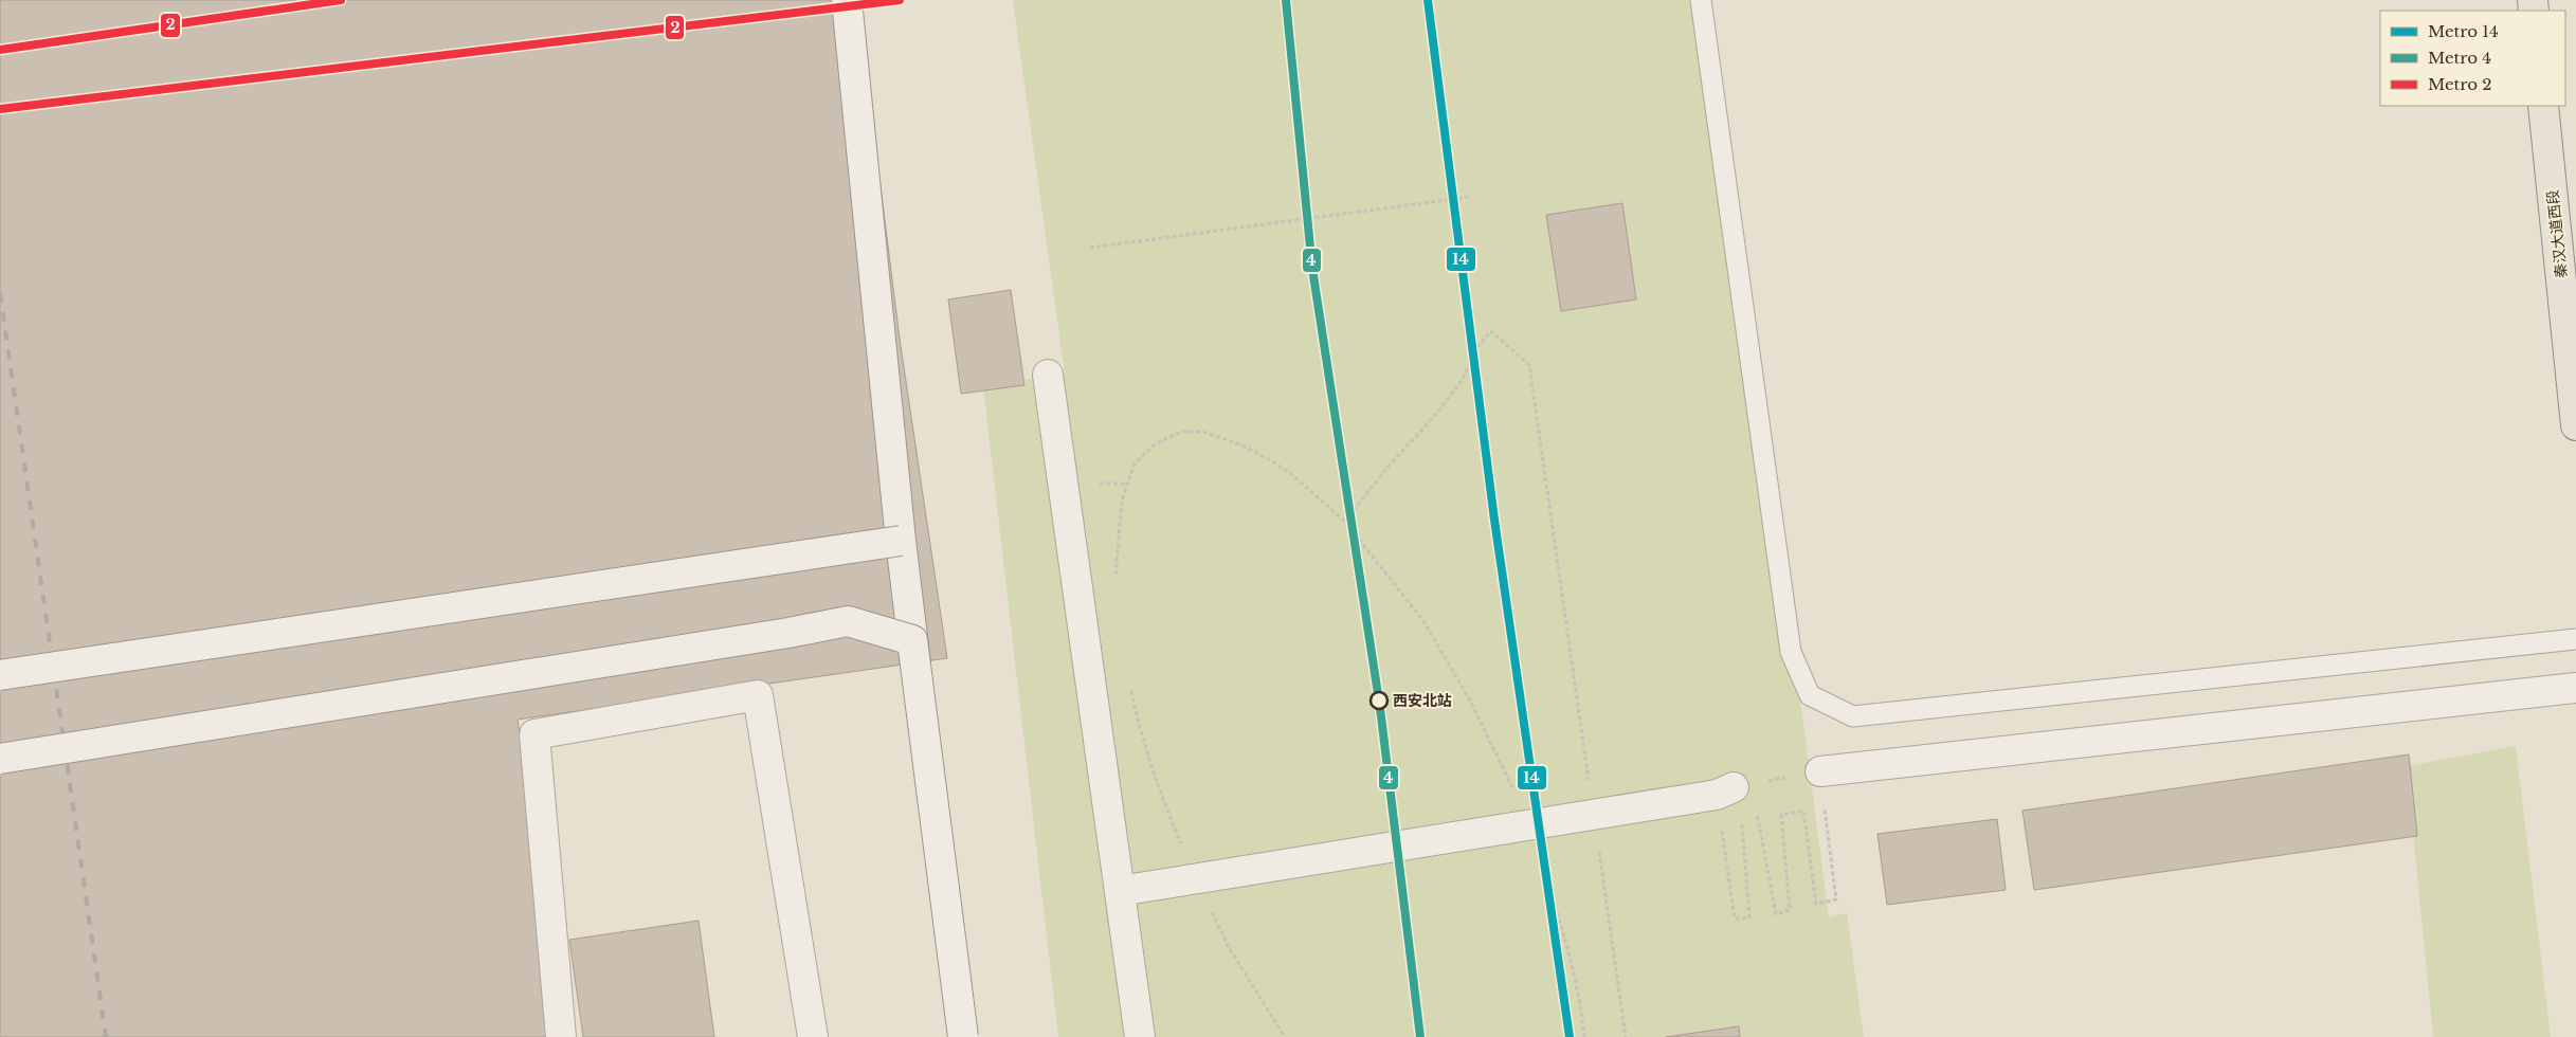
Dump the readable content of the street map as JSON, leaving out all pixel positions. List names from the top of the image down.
{
  "streets": {
    "main road": ["秦汉大道西段"]
  },
  "places": ["西安北站"],
  "lines": ["metro line 14", "metro line 4", "metro line 2"],
  "legend": ["Metro 14", "Metro 4", "Metro 2"]
}
